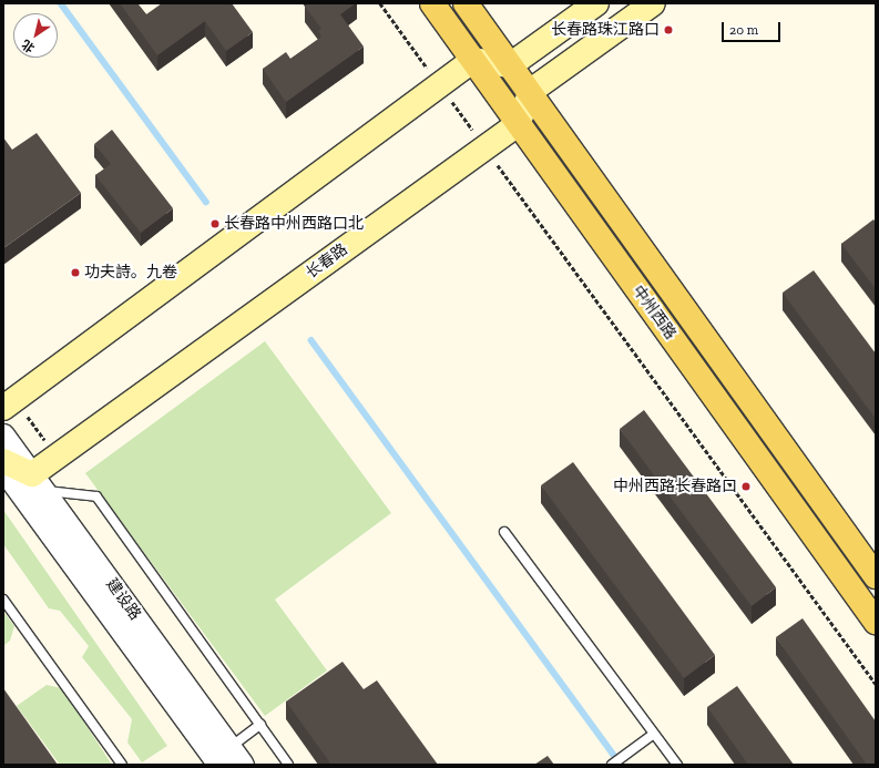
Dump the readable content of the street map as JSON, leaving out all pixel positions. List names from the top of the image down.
{
  "streets": {
    "main road": ["长春路", "中州西路"],
    "street": ["建设路"]
  },
  "crossings": [
    ["长春路", "中州西路"],
    ["长春路", "建设路"]
  ],
  "places": [
    "长春路珠江路口",
    "长春路中州西路口北",
    "功夫詩。九卷",
    "中州西路长春路口"
  ],
  "scale_bar": "20 m",
  "north": "bottom left"
}
